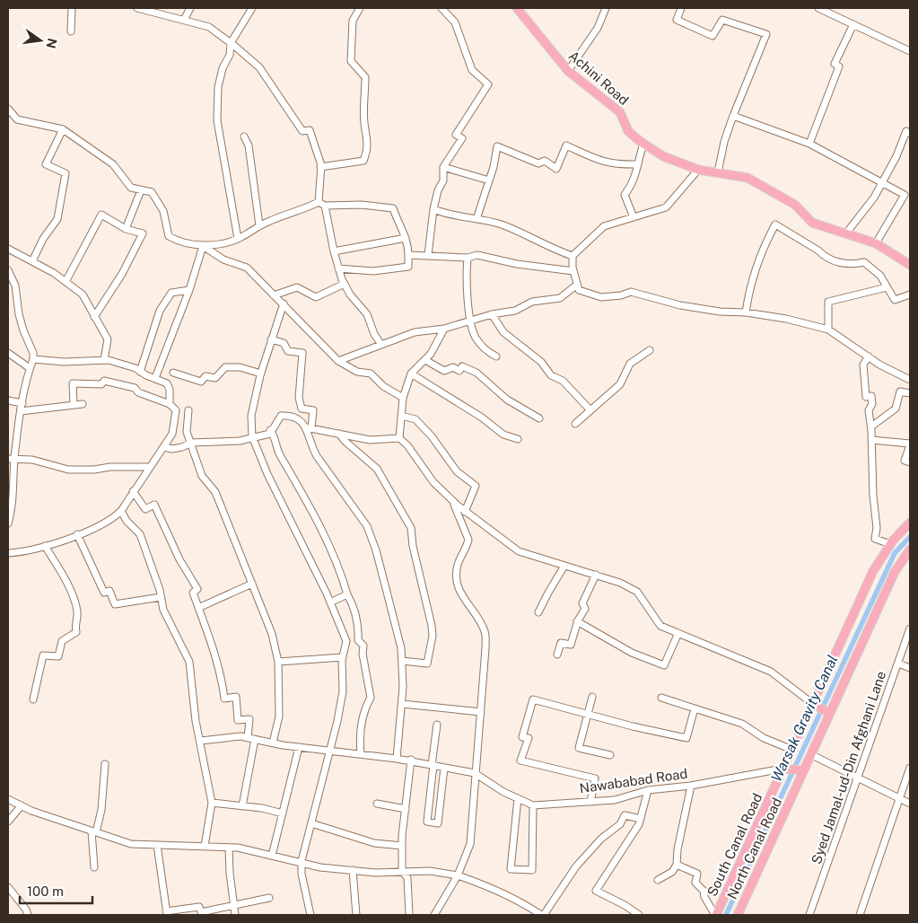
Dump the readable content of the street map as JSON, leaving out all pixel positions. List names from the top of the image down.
{
  "streets": {
    "main road": ["Achini Road", "South Canal Road", "North Canal Road"],
    "street": ["Syed Jamal-ud-Din Afghani Lane", "Nawababad Road"]
  },
  "crossings": [
    ["Nawababad Road", "South Canal Road"]
  ],
  "water": ["Warsak Gravity Canal"],
  "scale_bar": "100 m",
  "north": "right"
}
